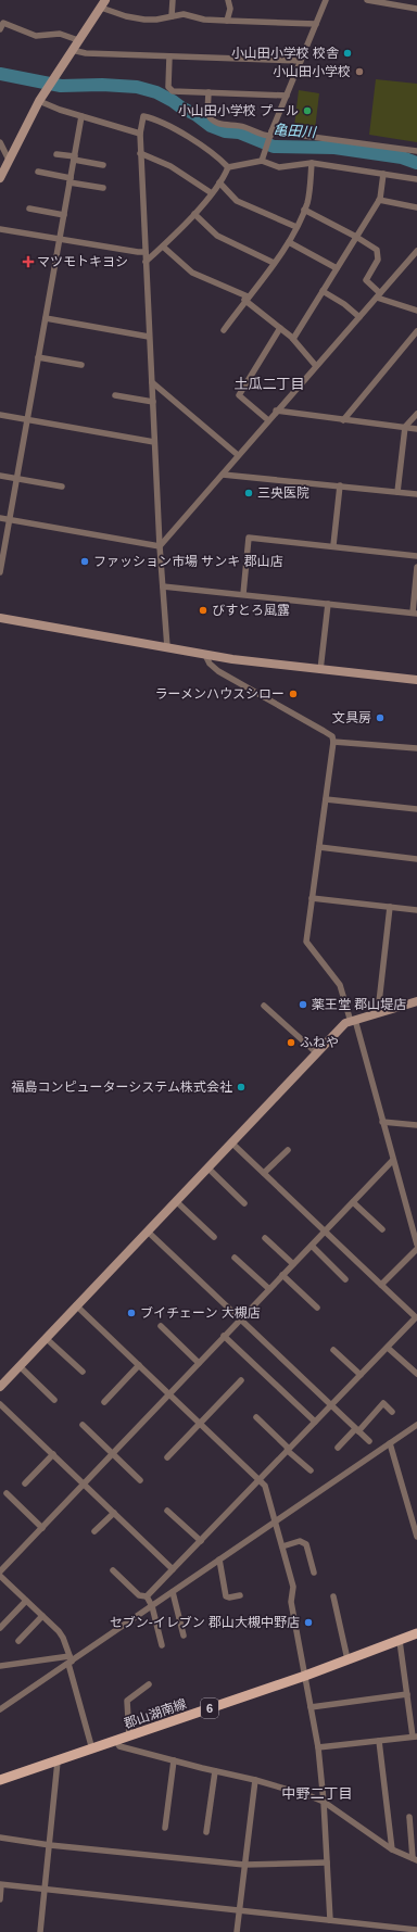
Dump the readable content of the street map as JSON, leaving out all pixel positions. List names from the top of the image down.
{
  "streets": {
    "main road": ["6", "郡山湖南線"]
  },
  "districts": ["土瓜二丁目", "中野二丁目"],
  "water": ["亀田川"],
  "places": {
    "other": [
      "小山田小学校 校舎",
      "小山田小学校",
      "小山田小学校 プール",
      "三央医院",
      "ファッション市場 サンキ 郡山店",
      "びすとろ風露",
      "ラーメンハウスシロー",
      "文具房",
      "薬王堂 郡山堤店",
      "ふねや",
      "福島コンピューターシステム株式会社",
      "ブイチェーン 大槻店",
      "セブン-イレブン 郡山大槻中野店"
    ],
    "health": ["マツモトキヨシ"]
  }
}
